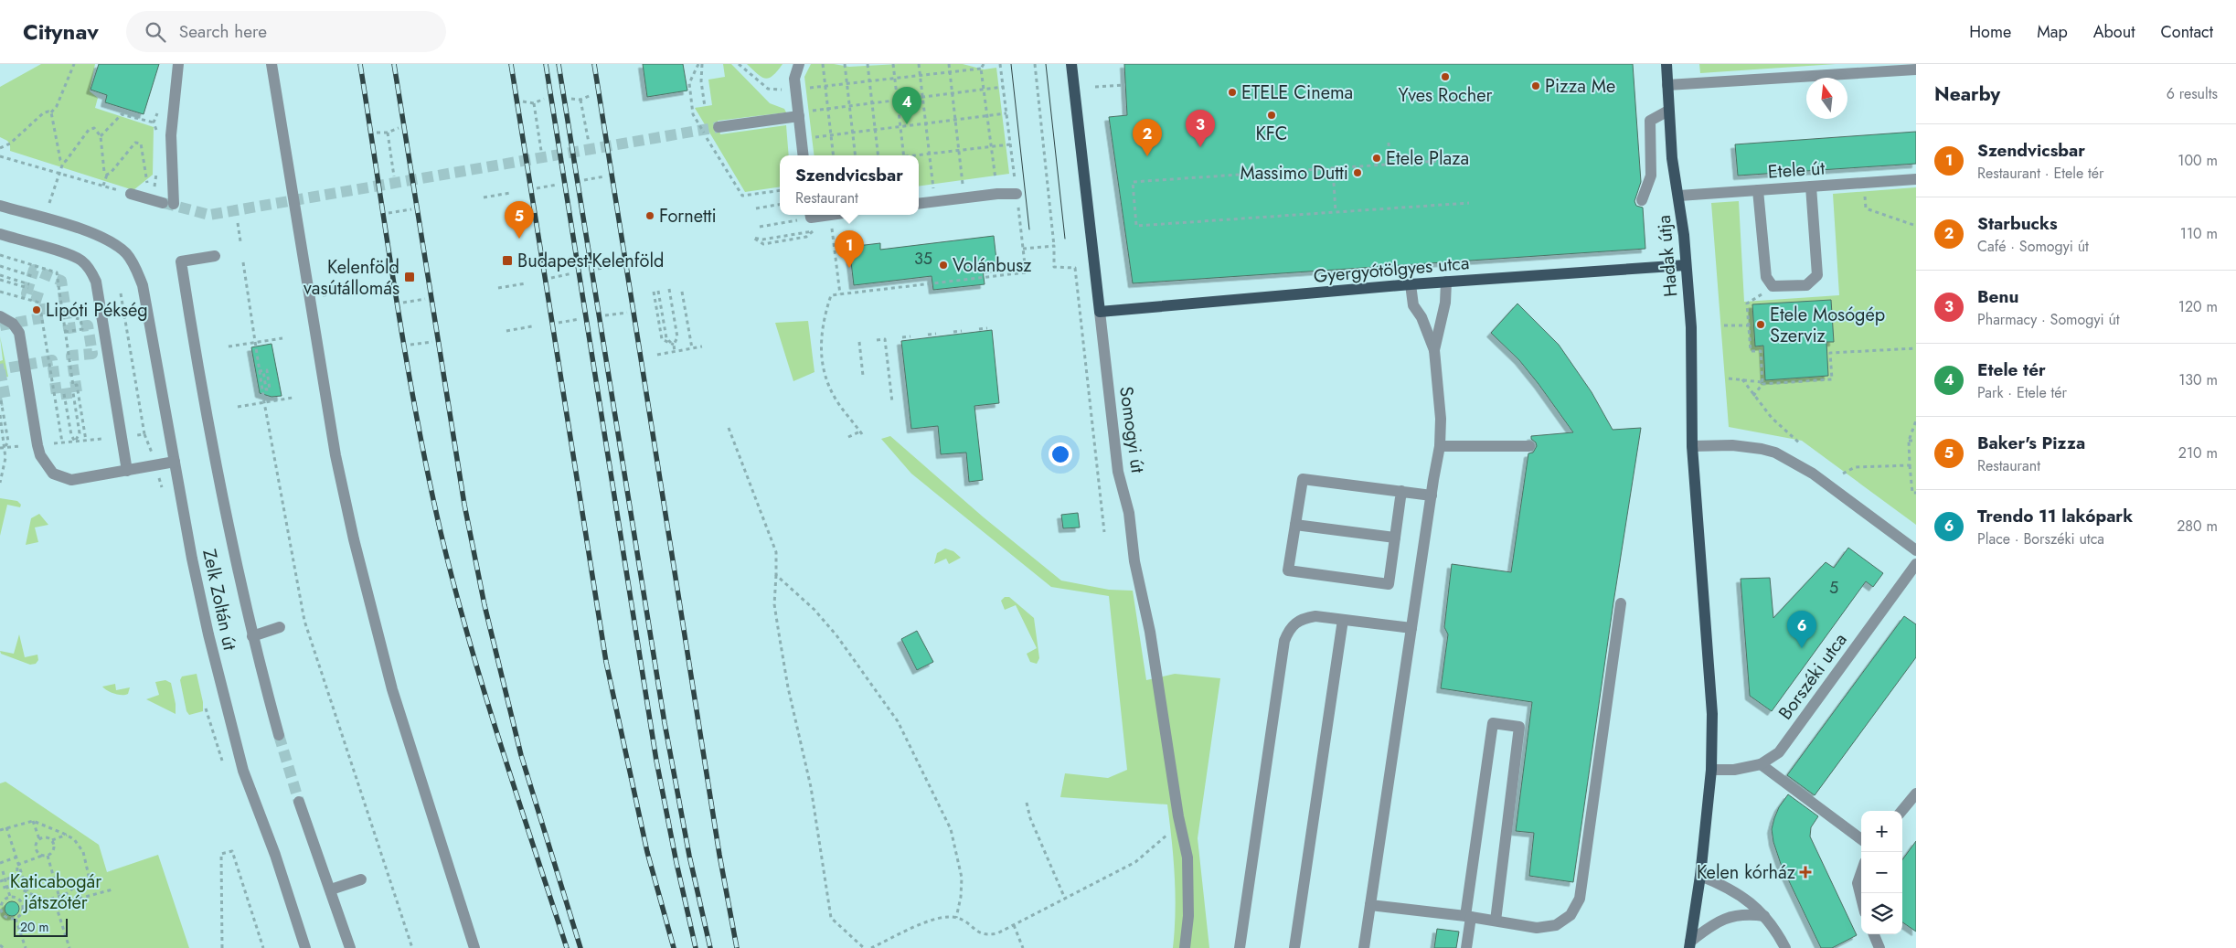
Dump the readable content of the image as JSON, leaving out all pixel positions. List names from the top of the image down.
{
  "streets": {
    "main road": ["Hadak útja", "Gyergyótölgyes utca", "Somogyi út"],
    "street": ["Etele út", "Zelk Zoltán út", "Borszéki utca"]
  },
  "crossings": [
    ["Etele út", "Hadak útja"],
    ["Hadak útja", "Gyergyótölgyes utca"],
    ["Hadak útja", "Borszéki utca"],
    ["Gyergyótölgyes utca", "Somogyi út"]
  ],
  "parks": ["Katicabogár játszótér"],
  "places": {
    "other": [
      "Yves Rocher",
      "Pizza Me",
      "ETELE Cinema",
      "KFC",
      "Etele Plaza",
      "Massimo Dutti",
      "Fornetti",
      "Volánbusz",
      "Lipóti Pékség",
      "Etele Mosógép Szerviz"
    ],
    "transit": ["Budapest-Kelenföld", "Kelenföld vasútállomás"],
    "health": ["Kelen kórház"]
  },
  "house_numbers": ["35", "5"],
  "scale_bar": "20 m",
  "north": "top",
  "page": {
    "header": "Citynav",
    "search": "Search here",
    "nav": [
      "Home",
      "Map",
      "About",
      "Contact"
    ],
    "heading": ["Nearby", "6 results"],
    "pins": [
      "4",
      "3",
      "2",
      "5",
      "1",
      "6"
    ],
    "list": [
      {
        "mark": "1",
        "name": "Szendvicsbar",
        "note": "Restaurant · Etele tér",
        "value": "100 m"
      },
      {
        "mark": "2",
        "name": "Starbucks",
        "note": "Café · Somogyi út",
        "value": "110 m"
      },
      {
        "mark": "3",
        "name": "Benu",
        "note": "Pharmacy · Somogyi út",
        "value": "120 m"
      },
      {
        "mark": "4",
        "name": "Etele tér",
        "note": "Park · Etele tér",
        "value": "130 m"
      },
      {
        "mark": "5",
        "name": "Baker's Pizza",
        "note": "Restaurant",
        "value": "210 m"
      },
      {
        "mark": "6",
        "name": "Trendo 11 lakópark",
        "note": "Place · Borszéki utca",
        "value": "280 m"
      }
    ],
    "popup": ["Szendvicsbar", "Restaurant"],
    "map_buttons": ["+", "−"],
    "scale": "20 m"
  }
}
